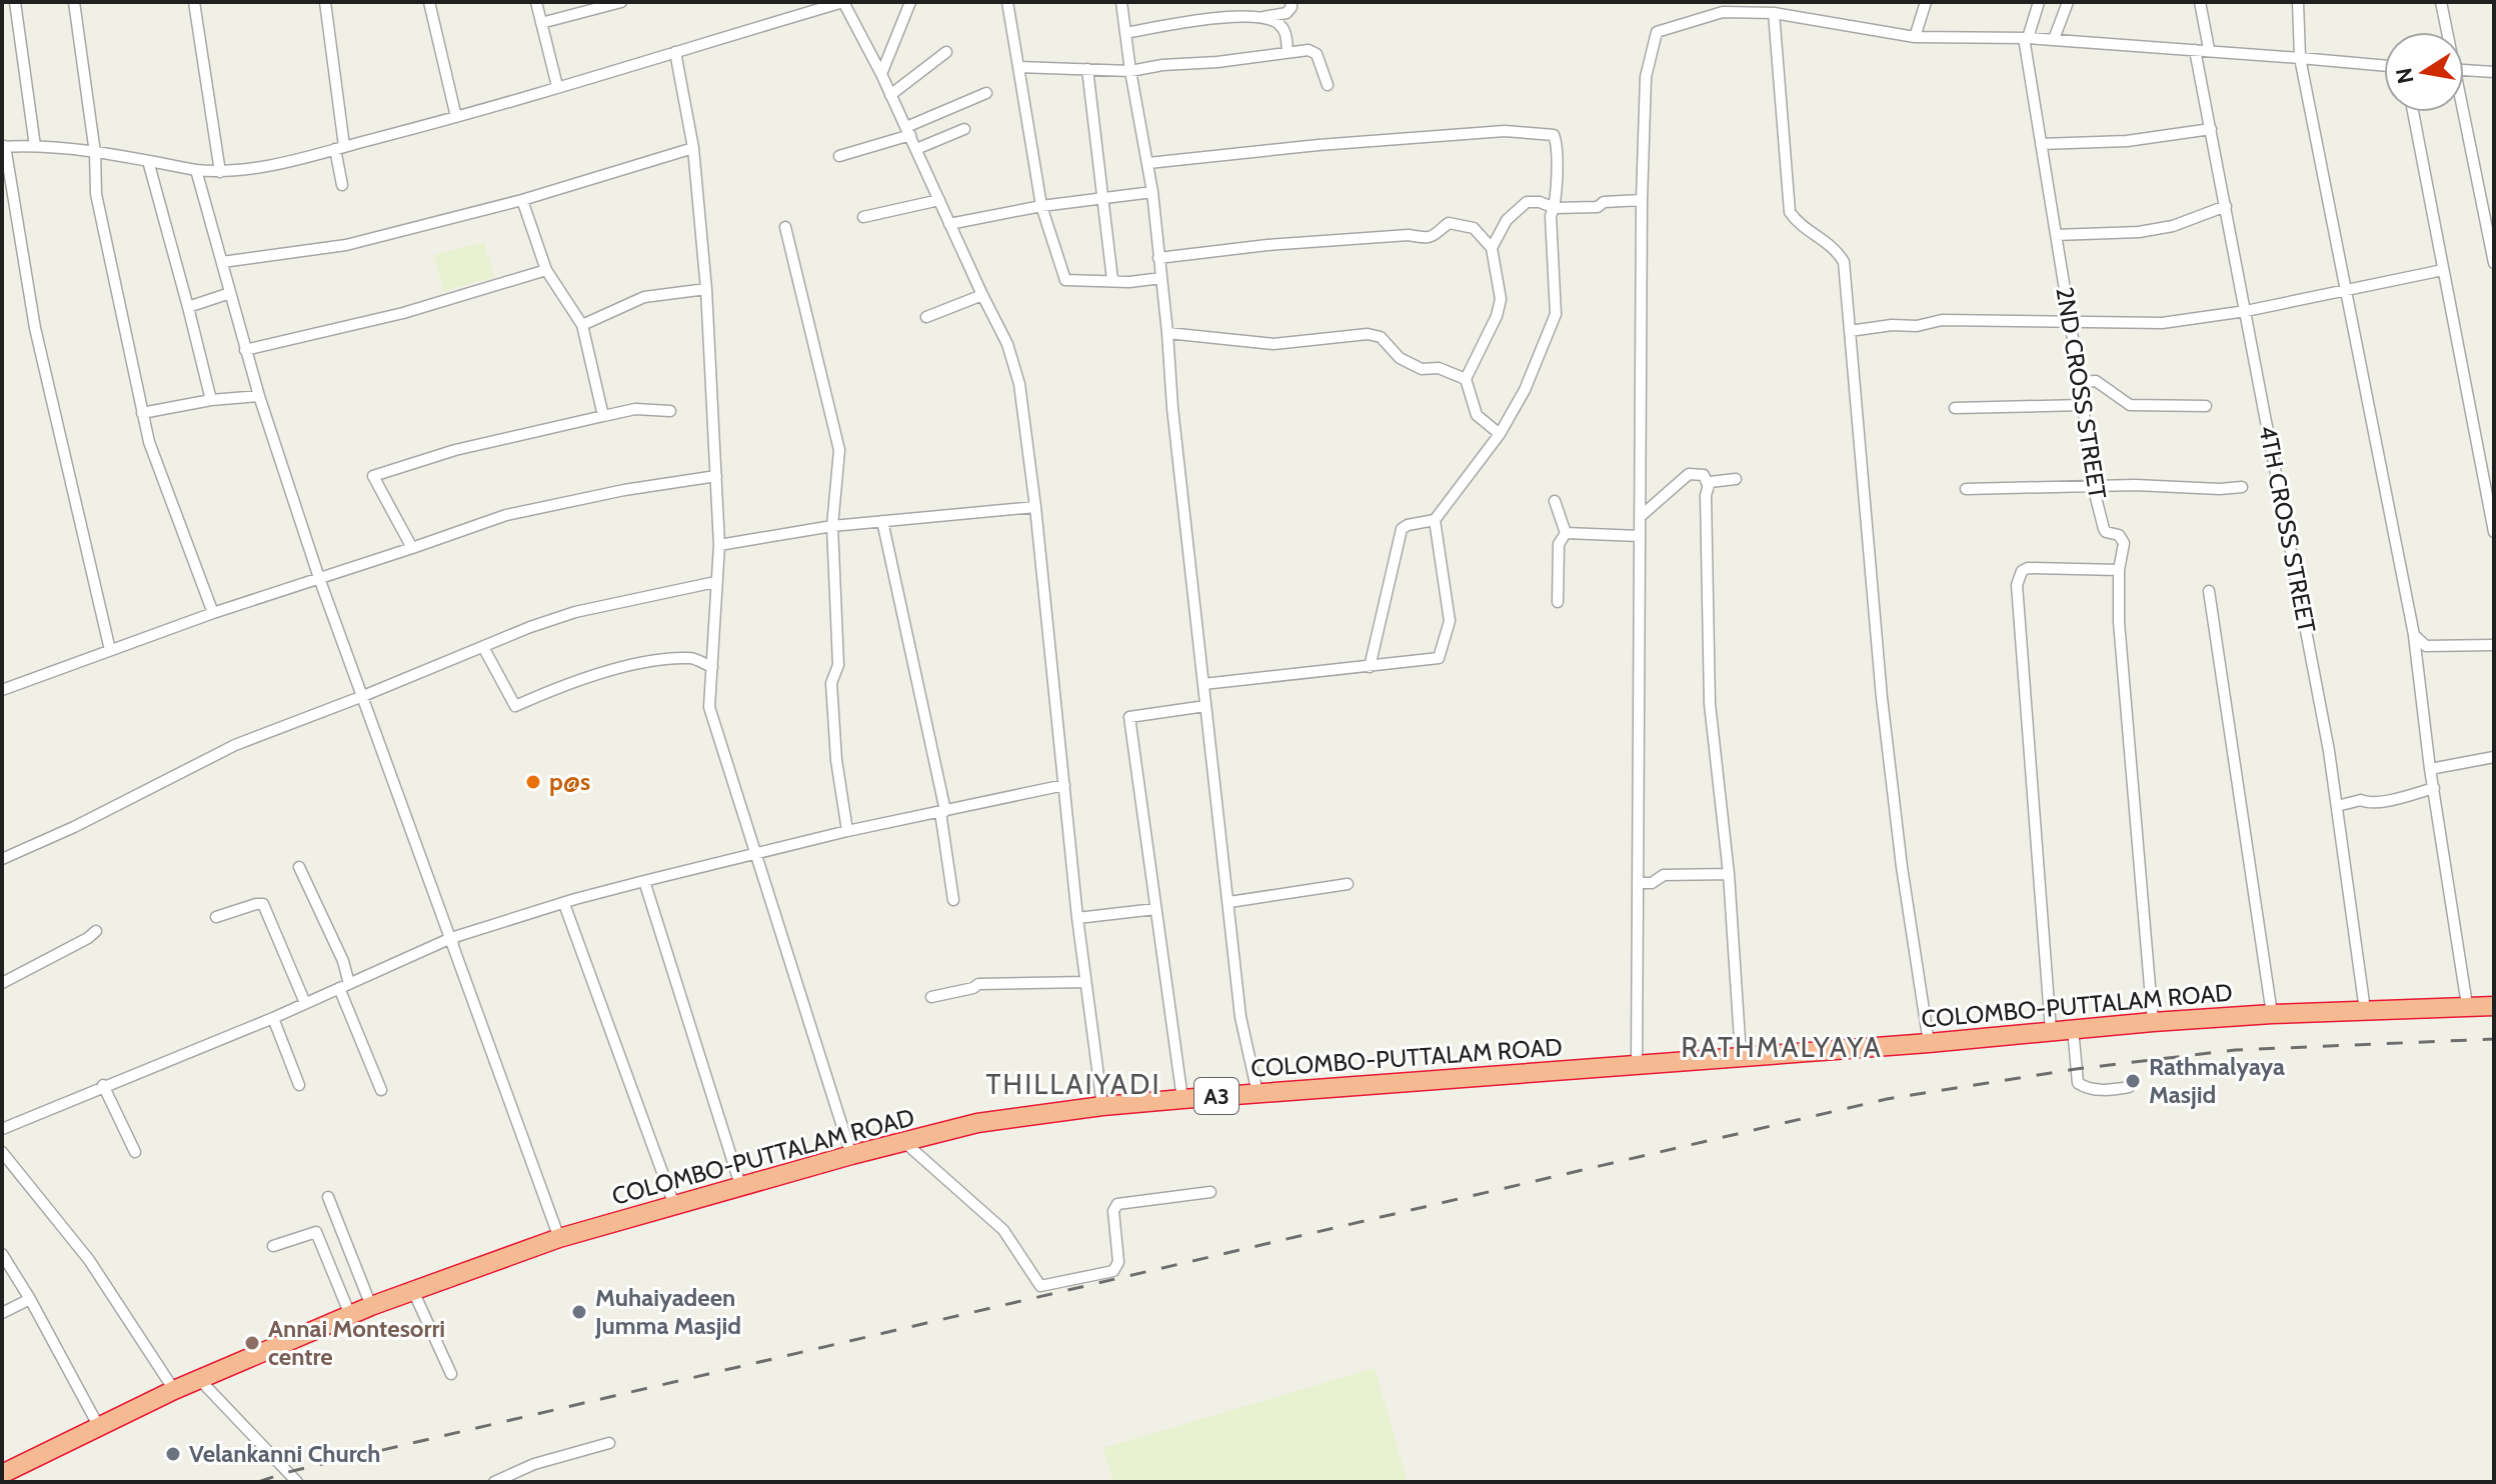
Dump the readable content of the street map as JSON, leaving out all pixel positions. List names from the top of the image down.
{
  "streets": {
    "highway": ["COLOMBO-PUTTALAM ROAD", "A3"],
    "street": ["2ND CROSS STREET", "4TH CROSS STREET"]
  },
  "crossings": [
    ["2ND CROSS STREET", "COLOMBO-PUTTALAM ROAD"],
    ["4TH CROSS STREET", "COLOMBO-PUTTALAM ROAD"]
  ],
  "districts": ["RATHMALYAYA", "THILLAIYADI"],
  "places": [
    "p@s",
    "Rathmalyaya Masjid",
    "Muhaiyadeen Jumma Masjid",
    "Annai Montesorri centre",
    "Velankanni Church"
  ],
  "north": "left"
}
